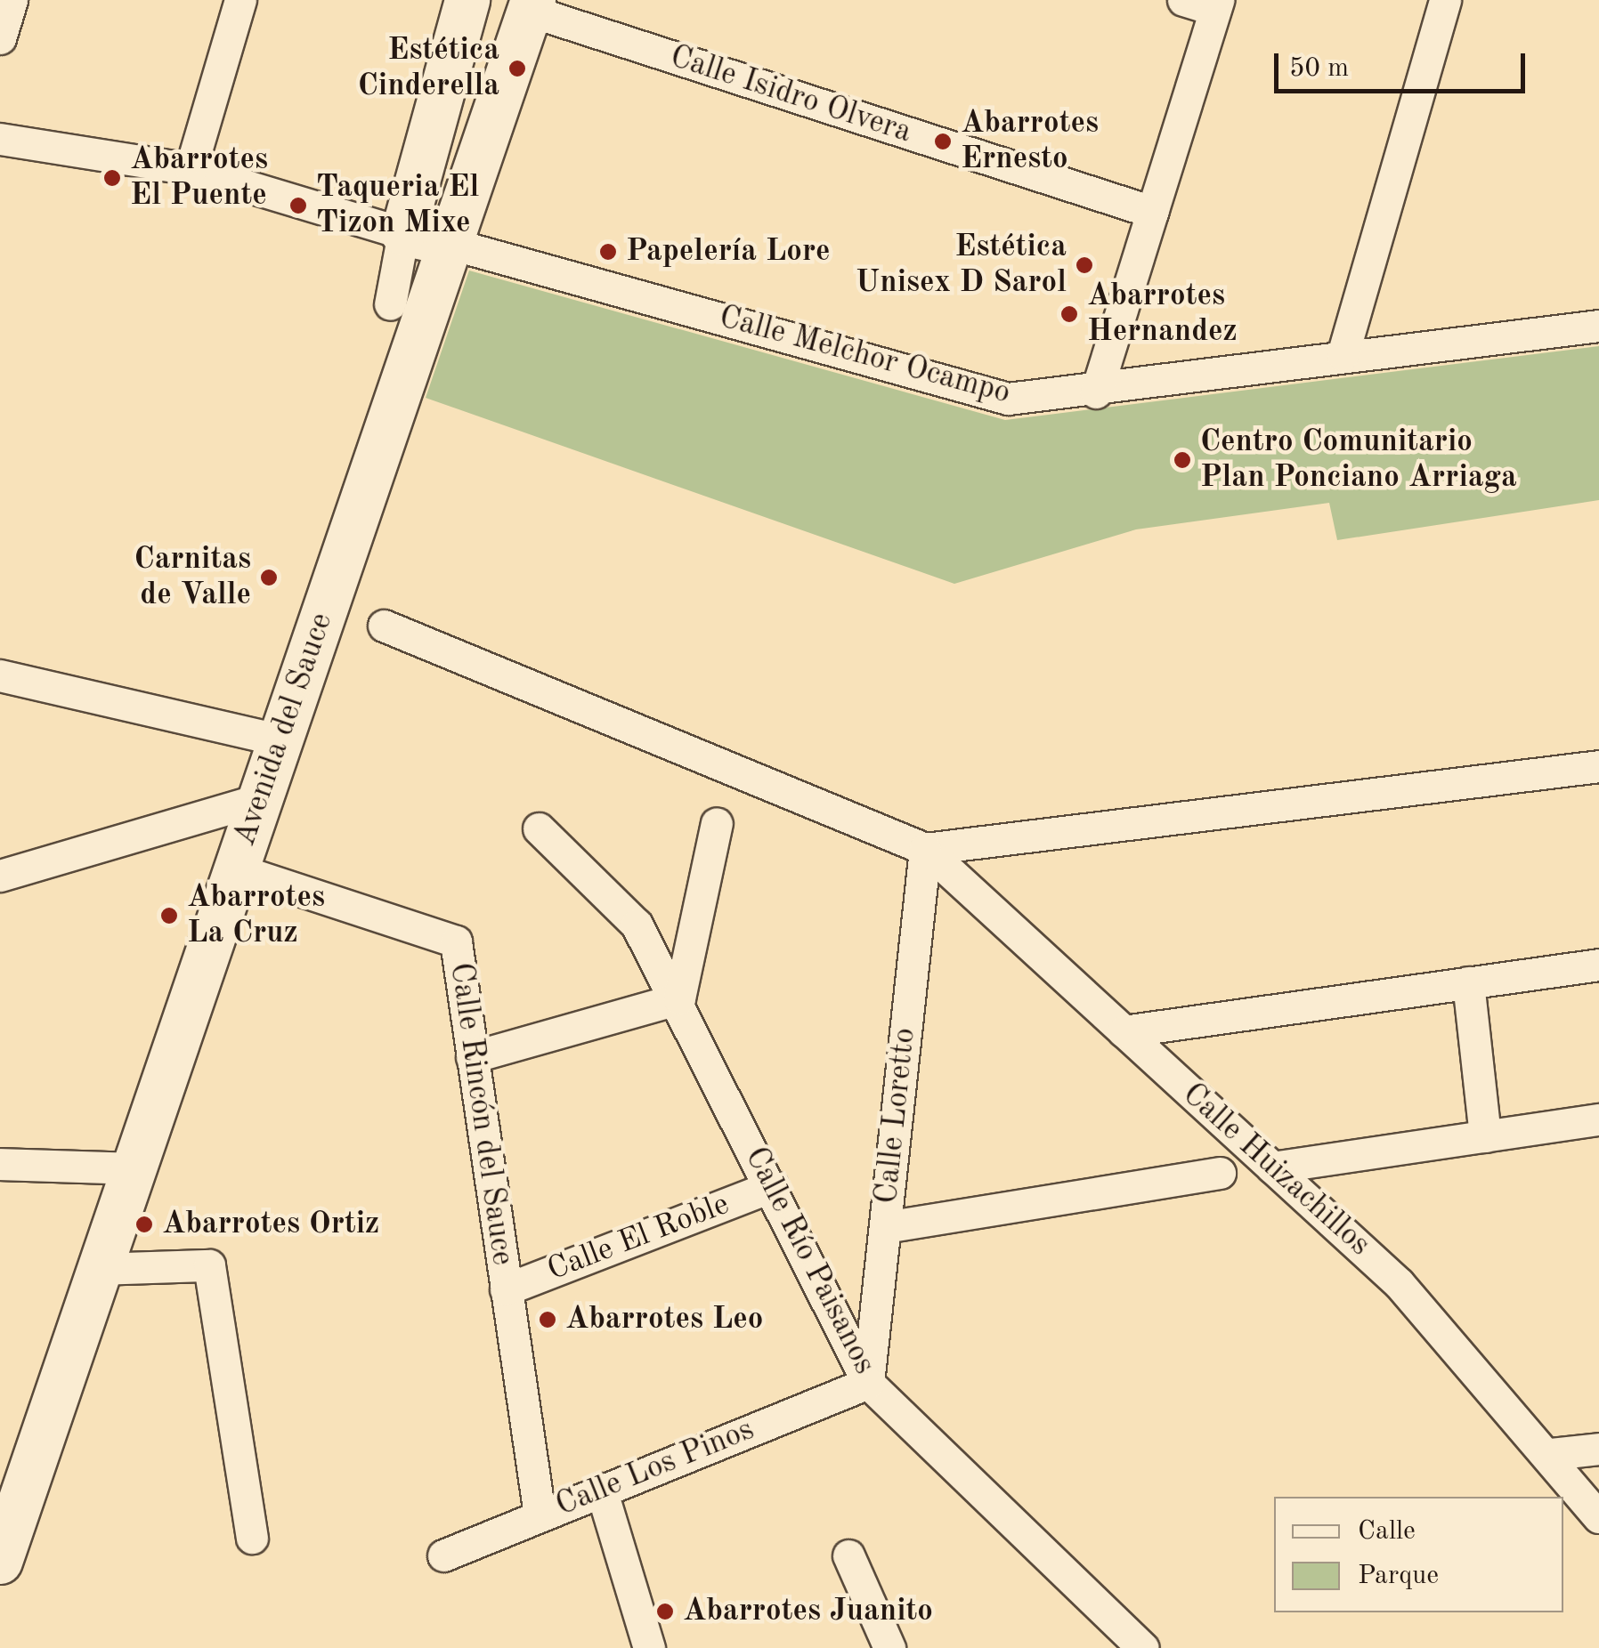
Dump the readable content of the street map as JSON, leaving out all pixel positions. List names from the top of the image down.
{
  "streets": {
    "main road": ["Calle Melchor Ocampo", "Avenida del Sauce"],
    "street": [
      "Calle Isidro Olvera",
      "Calle Rincón del Sauce",
      "Calle Loretto",
      "Calle Huizachillos",
      "Calle El Roble",
      "Calle Río Paisanos",
      "Calle Los Pinos"
    ]
  },
  "crossings": [
    ["Calle Isidro Olvera", "Avenida del Sauce"],
    ["Calle Melchor Ocampo", "Avenida del Sauce"],
    ["Avenida del Sauce", "Calle Rincón del Sauce"],
    ["Calle Rincón del Sauce", "Calle El Roble"],
    ["Calle Rincón del Sauce", "Calle Los Pinos"],
    ["Calle Loretto", "Calle Huizachillos"],
    ["Calle Loretto", "Calle Río Paisanos"],
    ["Calle Loretto", "Calle Los Pinos"],
    ["Calle El Roble", "Calle Río Paisanos"],
    ["Calle Río Paisanos", "Calle Los Pinos"]
  ],
  "places": [
    "Estética Cinderella",
    "Abarrotes Ernesto",
    "Abarrotes El Puente",
    "Taqueria El Tizon Mixe",
    "Papelería Lore",
    "Estética Unisex D Sarol",
    "Abarrotes Hernandez",
    "Centro Comunitario Plan Ponciano Arriaga",
    "Carnitas de Valle",
    "Abarrotes La Cruz",
    "Abarrotes Ortiz",
    "Abarrotes Leo",
    "Abarrotes Juanito"
  ],
  "legend": ["Calle", "Parque"],
  "scale_bar": "50 m"
}
